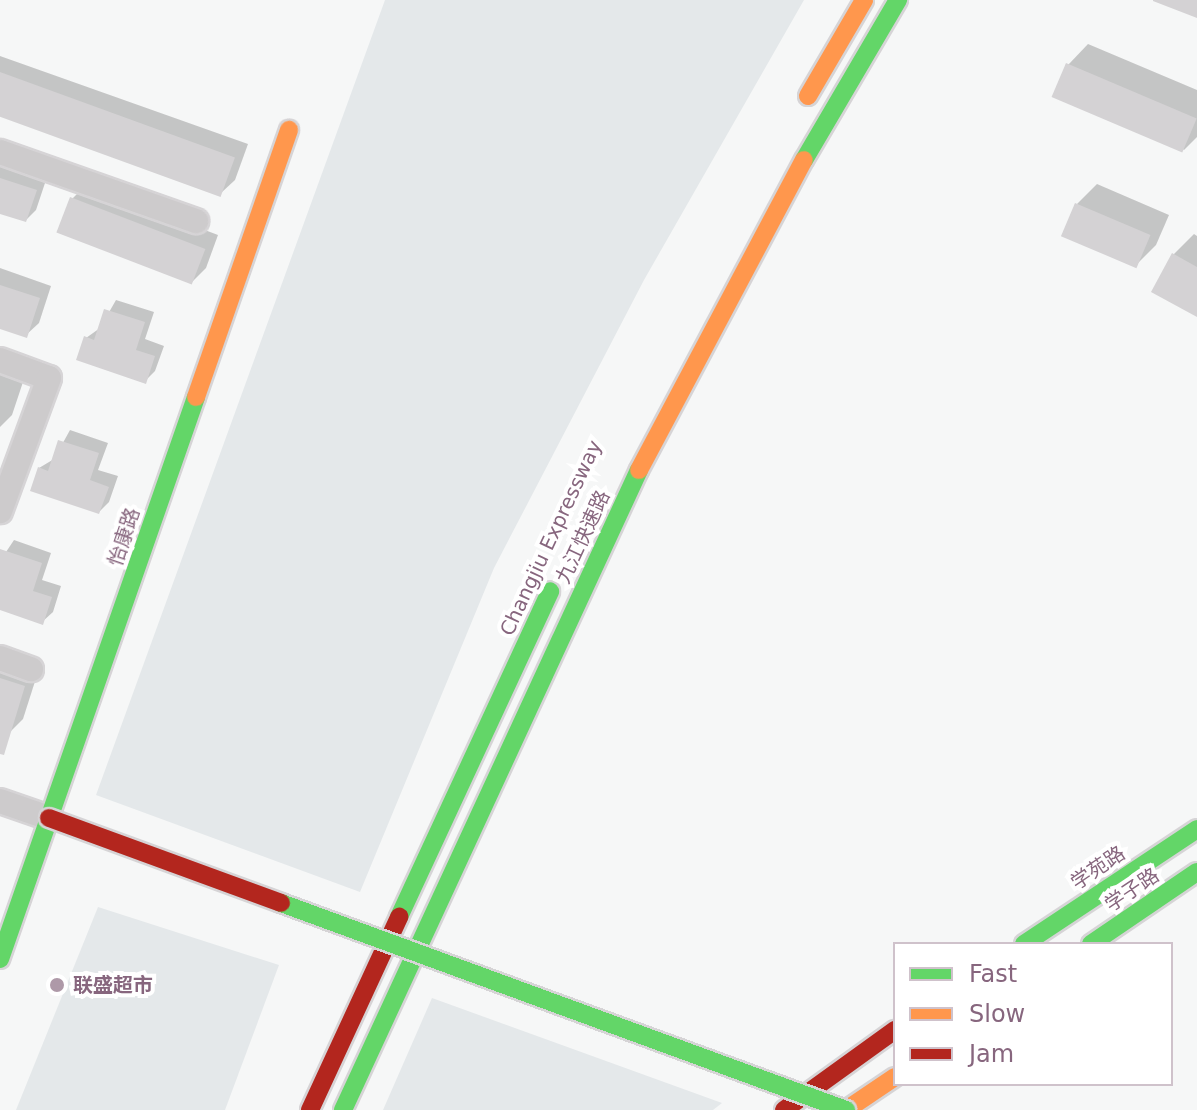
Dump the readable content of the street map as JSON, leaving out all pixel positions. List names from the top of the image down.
{
  "streets": {
    "main road": [
      "怡康路",
      "九江快速路",
      "Changjiu Expressway",
      "学苑路",
      "学子路"
    ]
  },
  "places": ["联盛超市"],
  "legend": ["Fast", "Slow", "Jam"]
}
